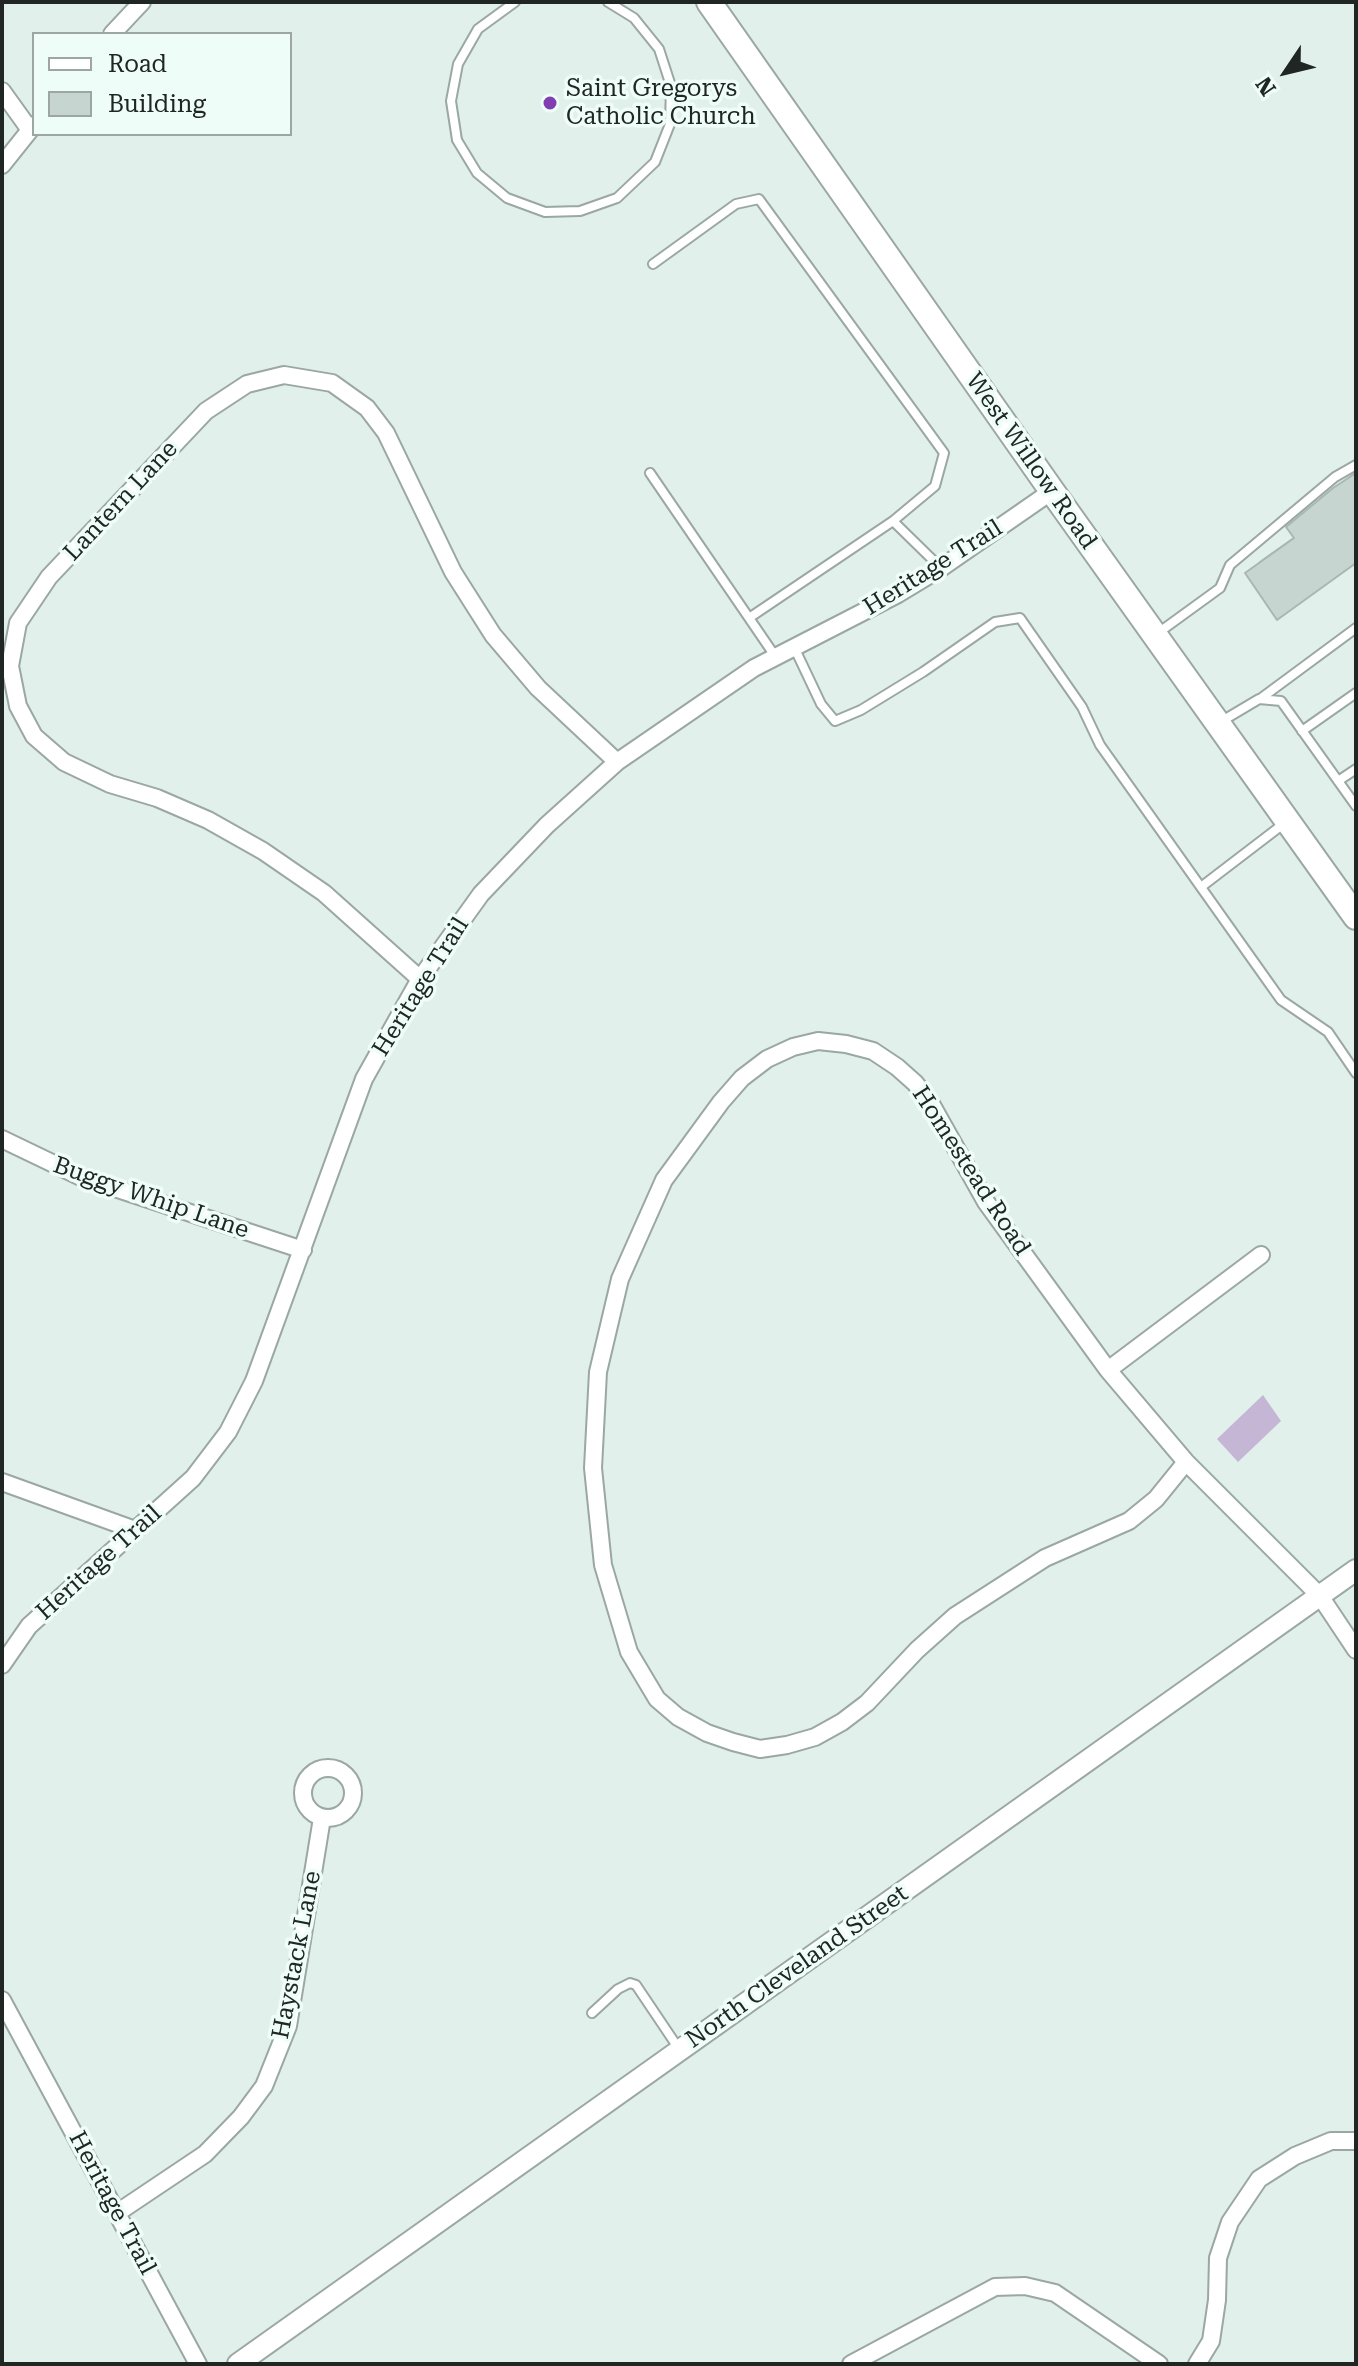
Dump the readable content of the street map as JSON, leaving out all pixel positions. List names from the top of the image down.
{
  "streets": {
    "main road": ["West Willow Road"],
    "street": [
      "Lantern Lane",
      "Heritage Trail",
      "Homestead Road",
      "Buggy Whip Lane",
      "Haystack Lane",
      "North Cleveland Street"
    ]
  },
  "crossings": [
    ["West Willow Road", "Heritage Trail"],
    ["Lantern Lane", "Heritage Trail"],
    ["Heritage Trail", "Buggy Whip Lane"],
    ["Heritage Trail", "Haystack Lane"],
    ["Homestead Road", "North Cleveland Street"]
  ],
  "places": ["Saint Gregorys Catholic Church"],
  "legend": ["Road", "Building"],
  "north": "bottom left"
}
